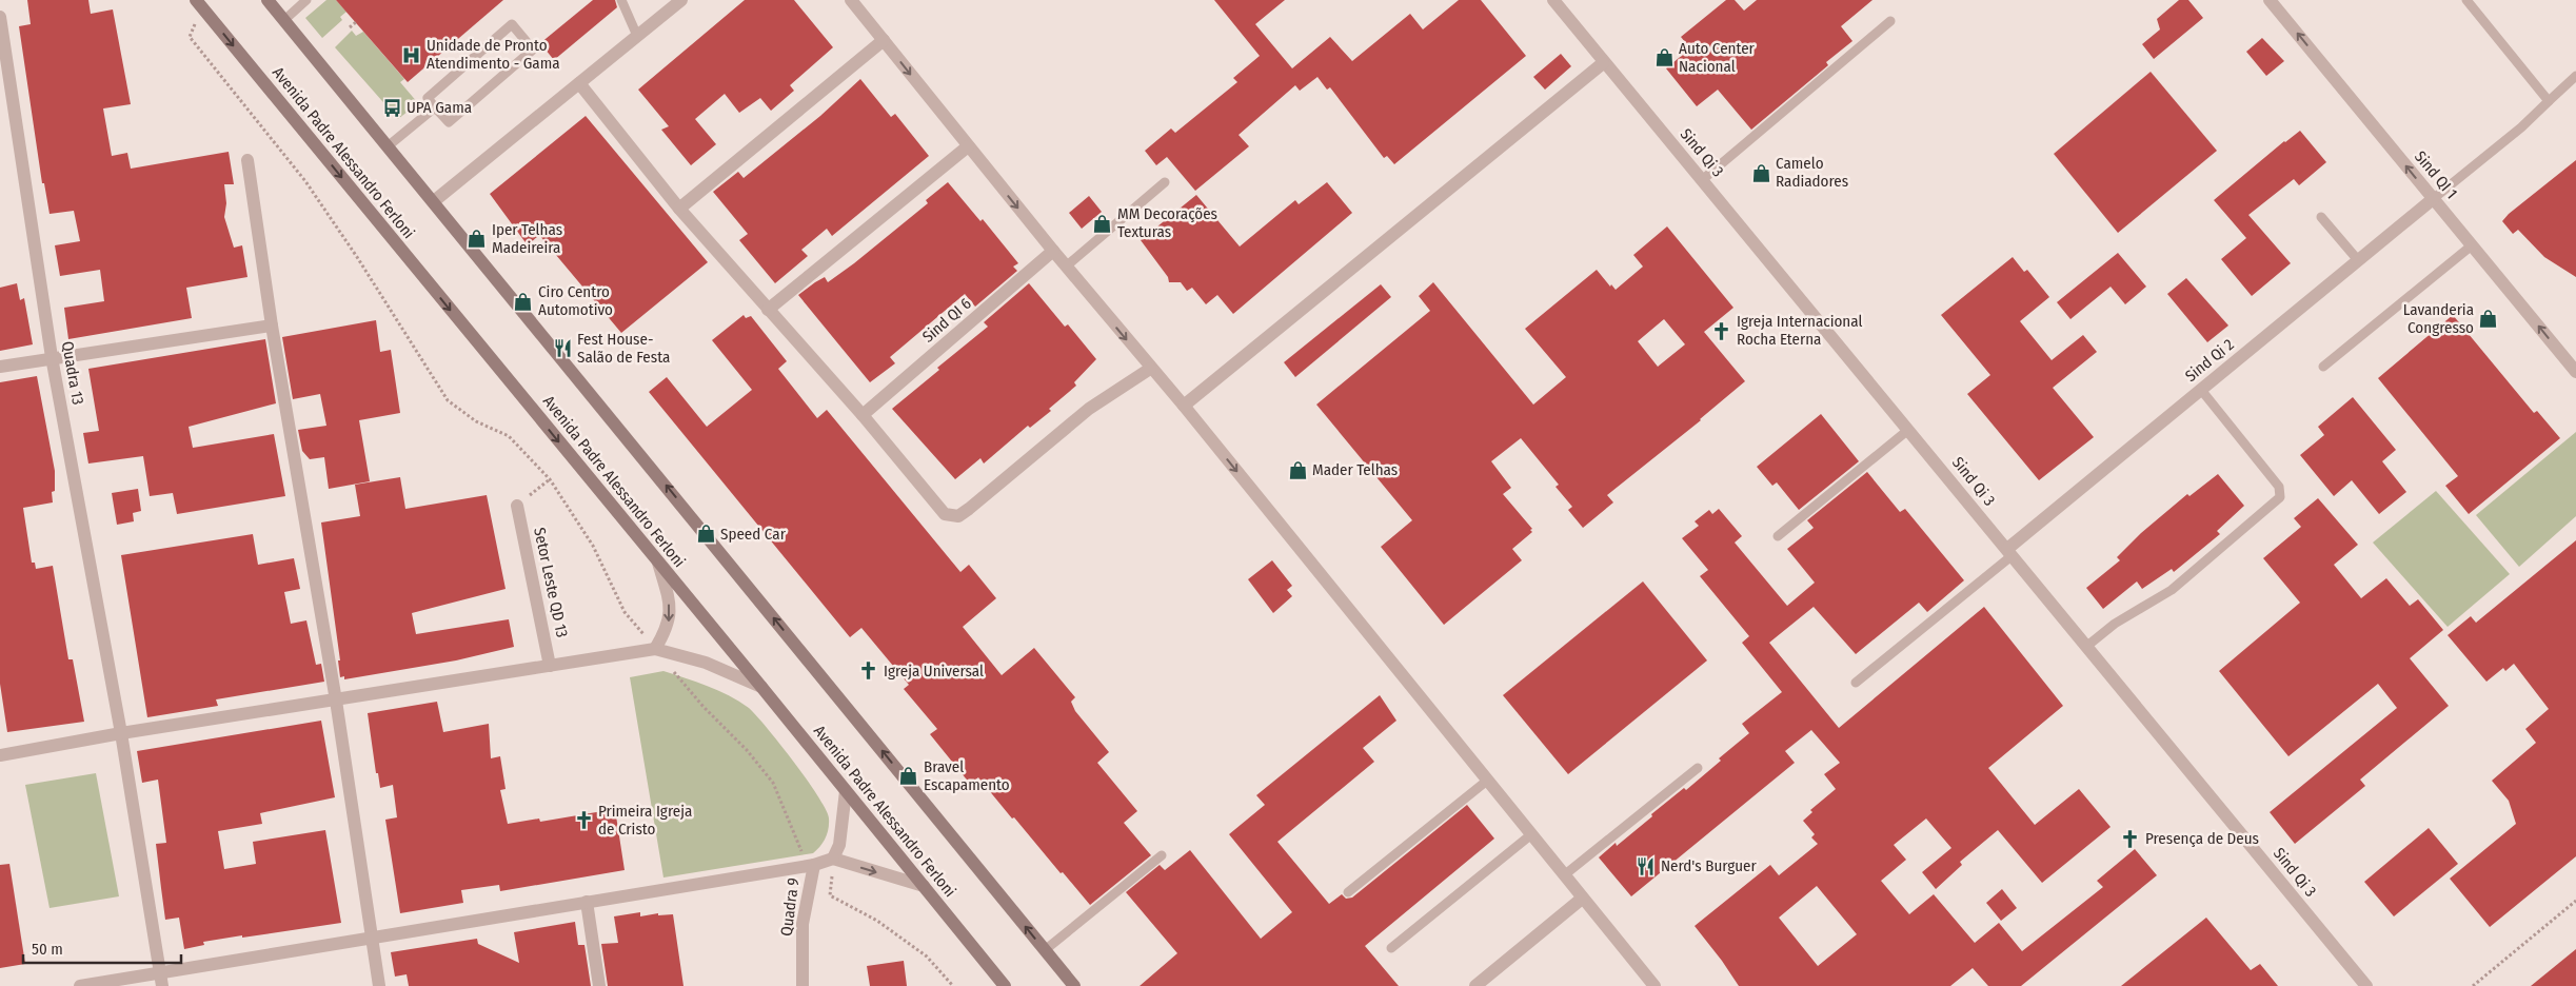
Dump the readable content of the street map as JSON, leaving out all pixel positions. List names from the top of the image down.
{
  "streets": {
    "main road": ["Avenida Padre Alessandro Ferloni"],
    "street": [
      "Sind Qi 3",
      "Sind QI 1",
      "Sind QI 6",
      "Sind Qi 2",
      "Quadra 13",
      "Setor Leste QD 13",
      "Quadra 9"
    ]
  },
  "crossings": [
    ["Sind Qi 3", "Sind Qi 2"],
    ["Sind QI 1", "Sind Qi 2"]
  ],
  "one_way": ["Sind QI 1"],
  "places": {
    "hospital": ["Unidade de Pronto Atendimento - Gama"],
    "shop": [
      "Auto Center Nacional",
      "Camelo Radiadores",
      "MM Decorações Texturas",
      "Iper Telhas Madeireira",
      "Ciro Centro Automotivo",
      "Lavanderia Congresso",
      "Mader Telhas",
      "Speed Car",
      "Bravel Escapamento"
    ],
    "bus stop": ["UPA Gama"],
    "church": [
      "Igreja Internacional Rocha Eterna",
      "Igreja Universal",
      "Primeira Igreja de Cristo",
      "Presença de Deus"
    ],
    "restaurant": ["Fest House- Salão de Festa", "Nerd's Burguer"]
  },
  "scale_bar": "50 m"
}
